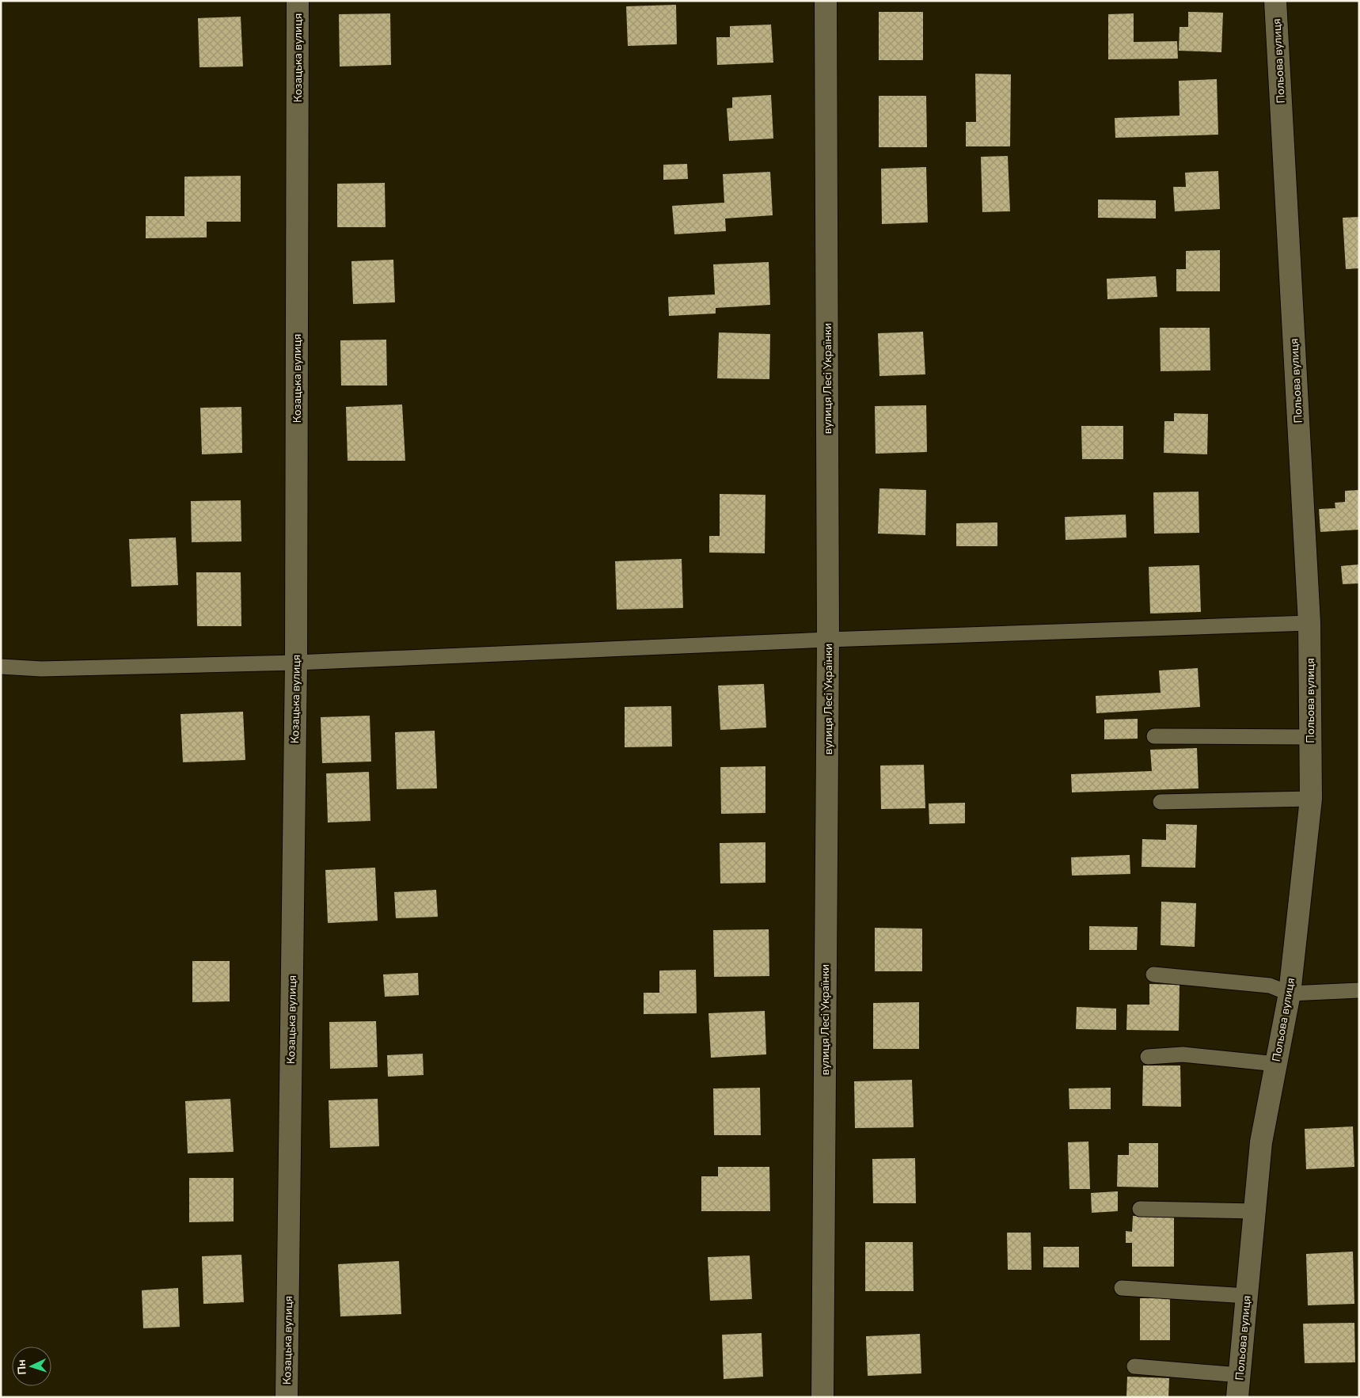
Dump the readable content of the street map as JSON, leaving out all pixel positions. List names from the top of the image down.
{
  "streets": {
    "street": ["Козацька вулиця", "Польова вулиця", "вулиця Лесі Українки"]
  },
  "north": "left"
}
